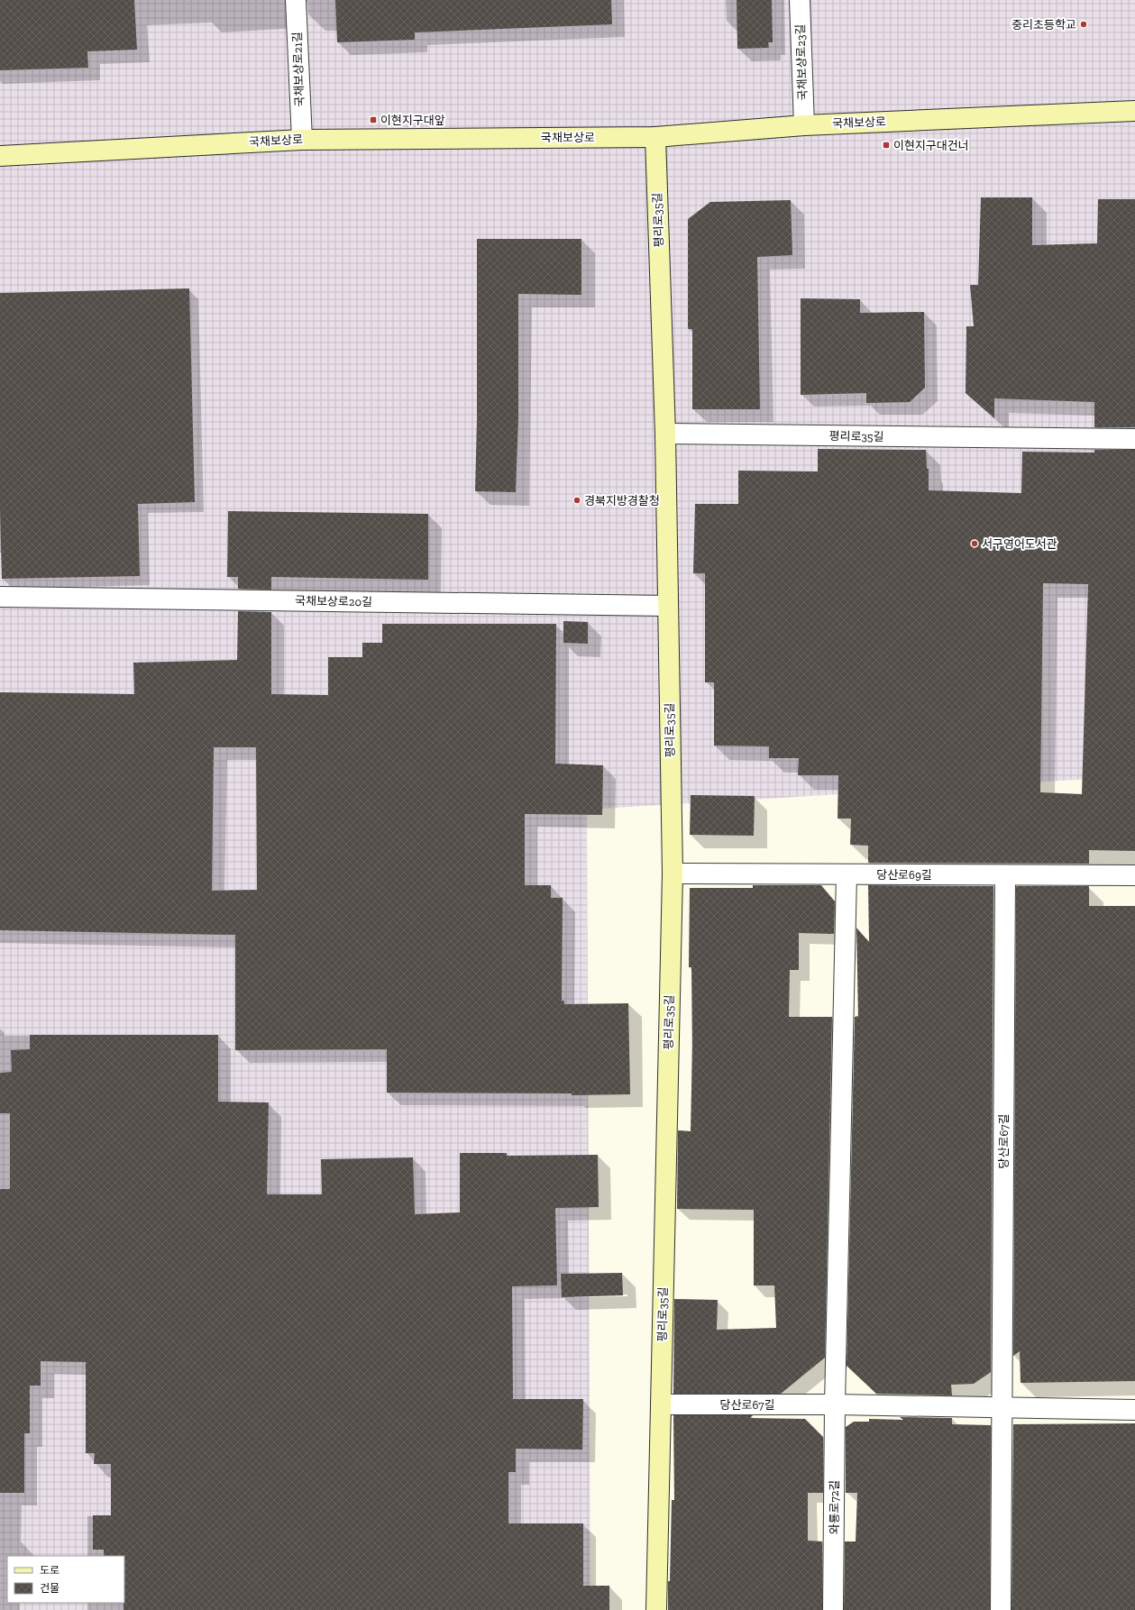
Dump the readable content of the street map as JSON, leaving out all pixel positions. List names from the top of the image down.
{
  "streets": {
    "street": [
      "국채보상로23길",
      "국채보상로21길",
      "국채보상로",
      "평리로35길",
      "국채보상로20길",
      "당산로69길",
      "당산로67길",
      "와룡로72길"
    ]
  },
  "crossings": [
    ["국채보상로23길", "국채보상로"],
    ["국채보상로21길", "국채보상로"],
    ["국채보상로", "평리로35길"],
    ["평리로35길", "국채보상로20길"],
    ["평리로35길", "당산로69길"],
    ["평리로35길", "당산로67길"],
    ["당산로69길", "당산로67길"],
    ["당산로67길", "와룡로72길"]
  ],
  "places": {
    "other": ["중리초등학교", "경북지방경찰청", "서구영어도서관"],
    "transit": ["이현지구대앞", "이현지구대건너"]
  },
  "legend": ["도로", "건물"]
}
